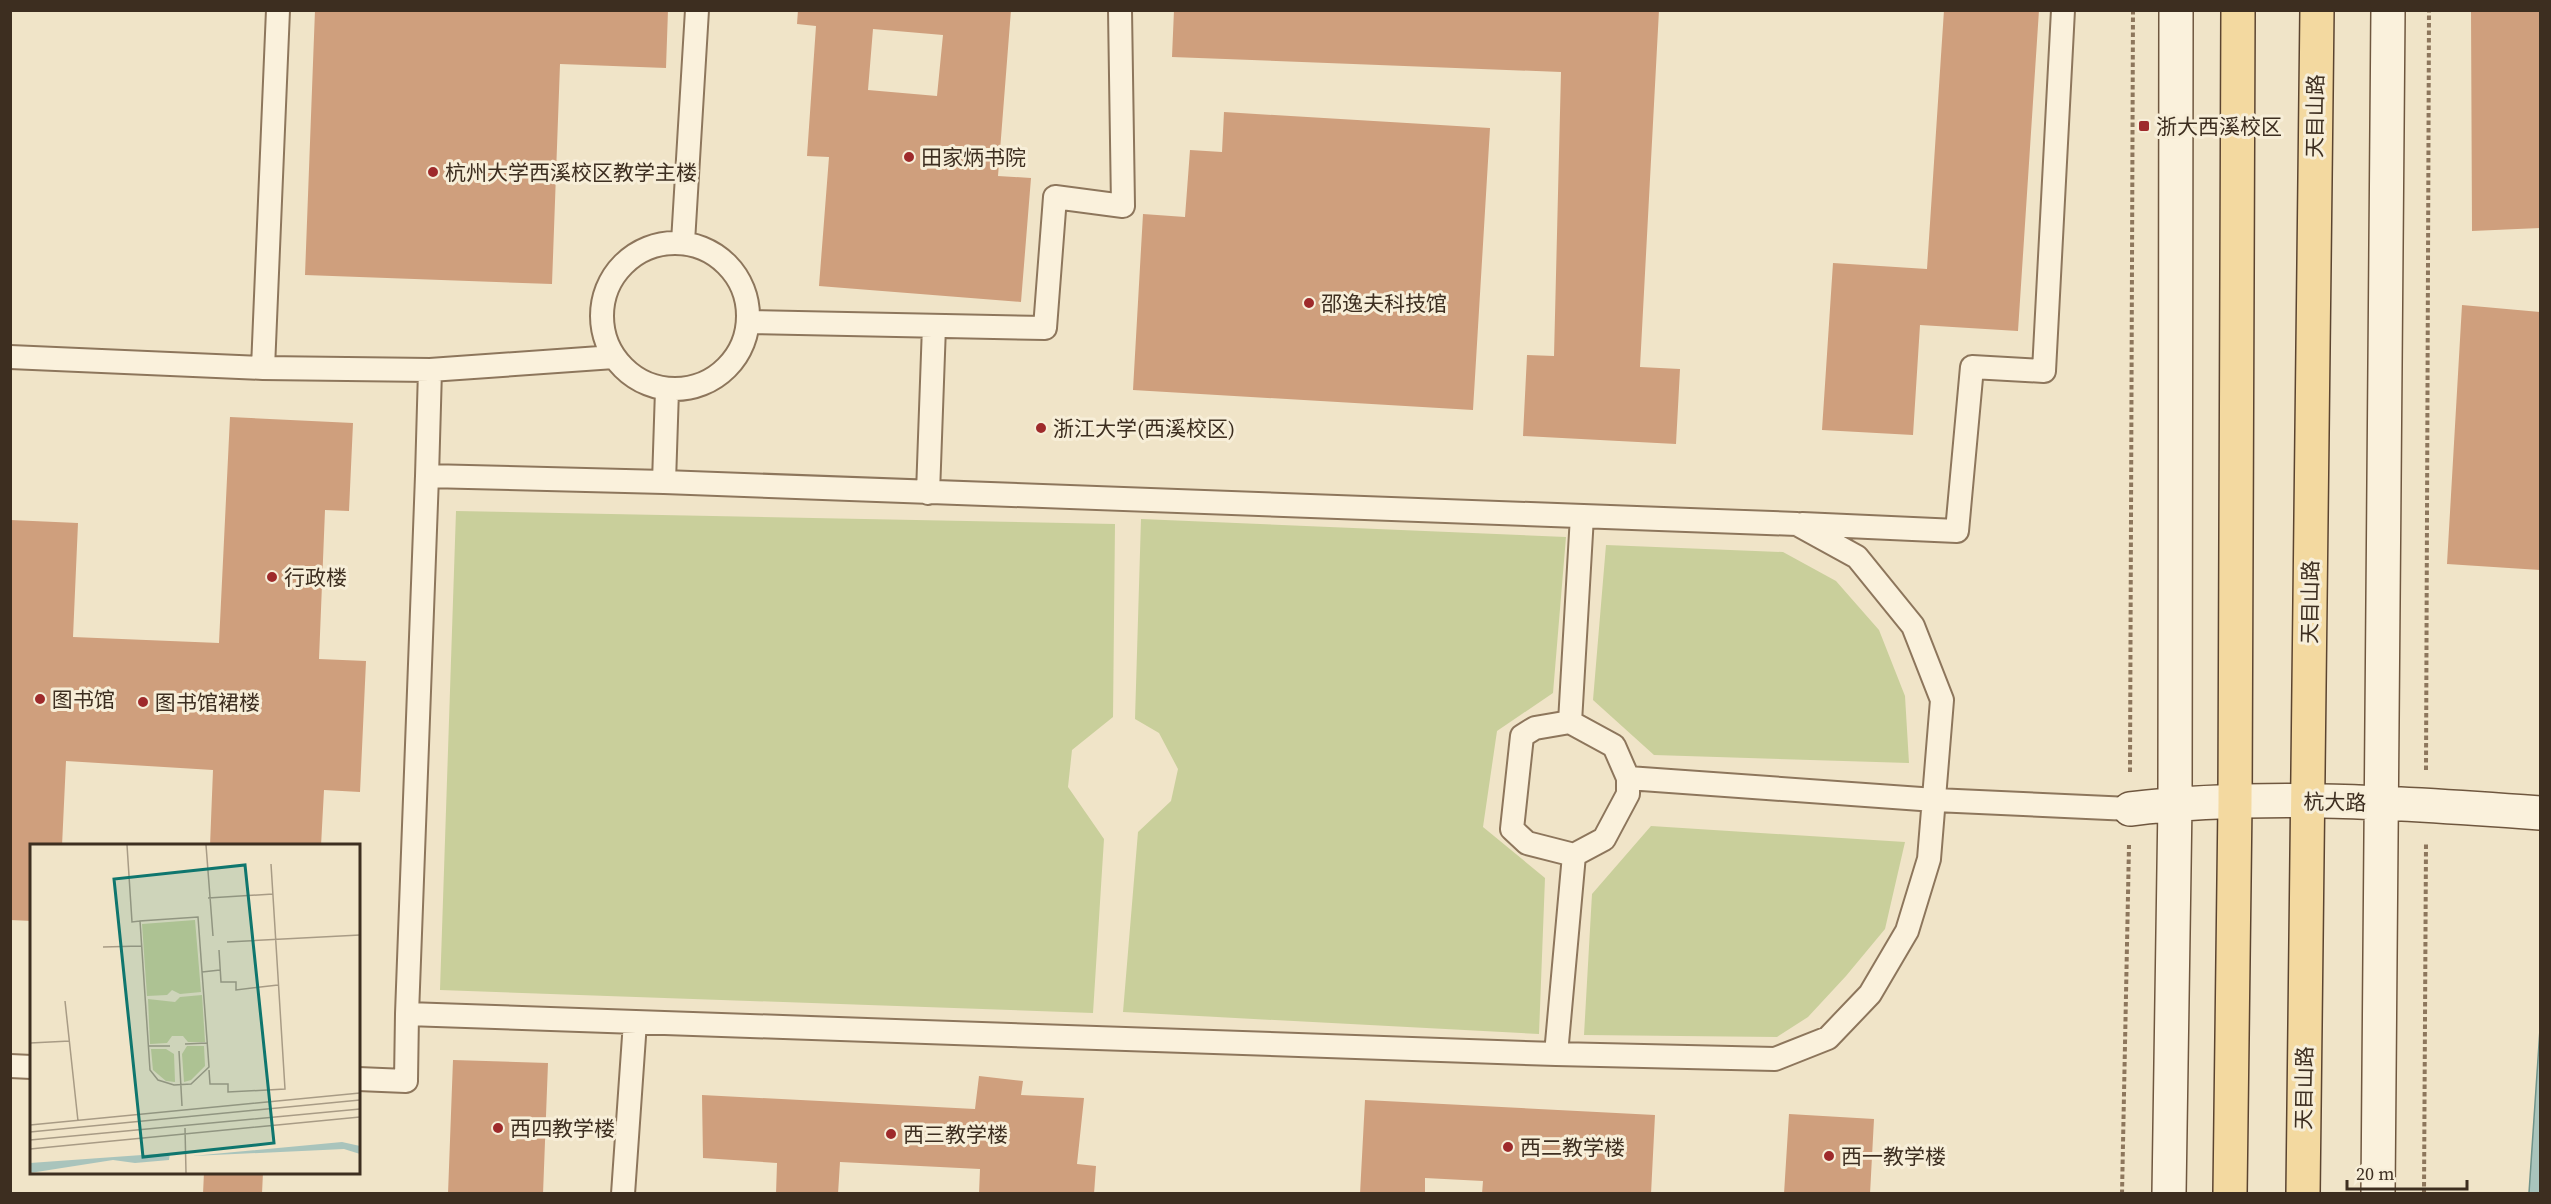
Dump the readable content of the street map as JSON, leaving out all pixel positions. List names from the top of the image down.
{
  "streets": {
    "main road": ["天目山路", "杭大路"]
  },
  "crossings": [
    ["天目山路", "杭大路"]
  ],
  "places": {
    "transit": ["浙大西溪校区"],
    "other": [
      "田家炳书院",
      "杭州大学西溪校区教学主楼",
      "邵逸夫科技馆",
      "浙江大学(西溪校区)",
      "行政楼",
      "图书馆",
      "图书馆裙楼",
      "西四教学楼",
      "西三教学楼",
      "西二教学楼",
      "西一教学楼"
    ]
  },
  "scale_bar": "20 m"
}
